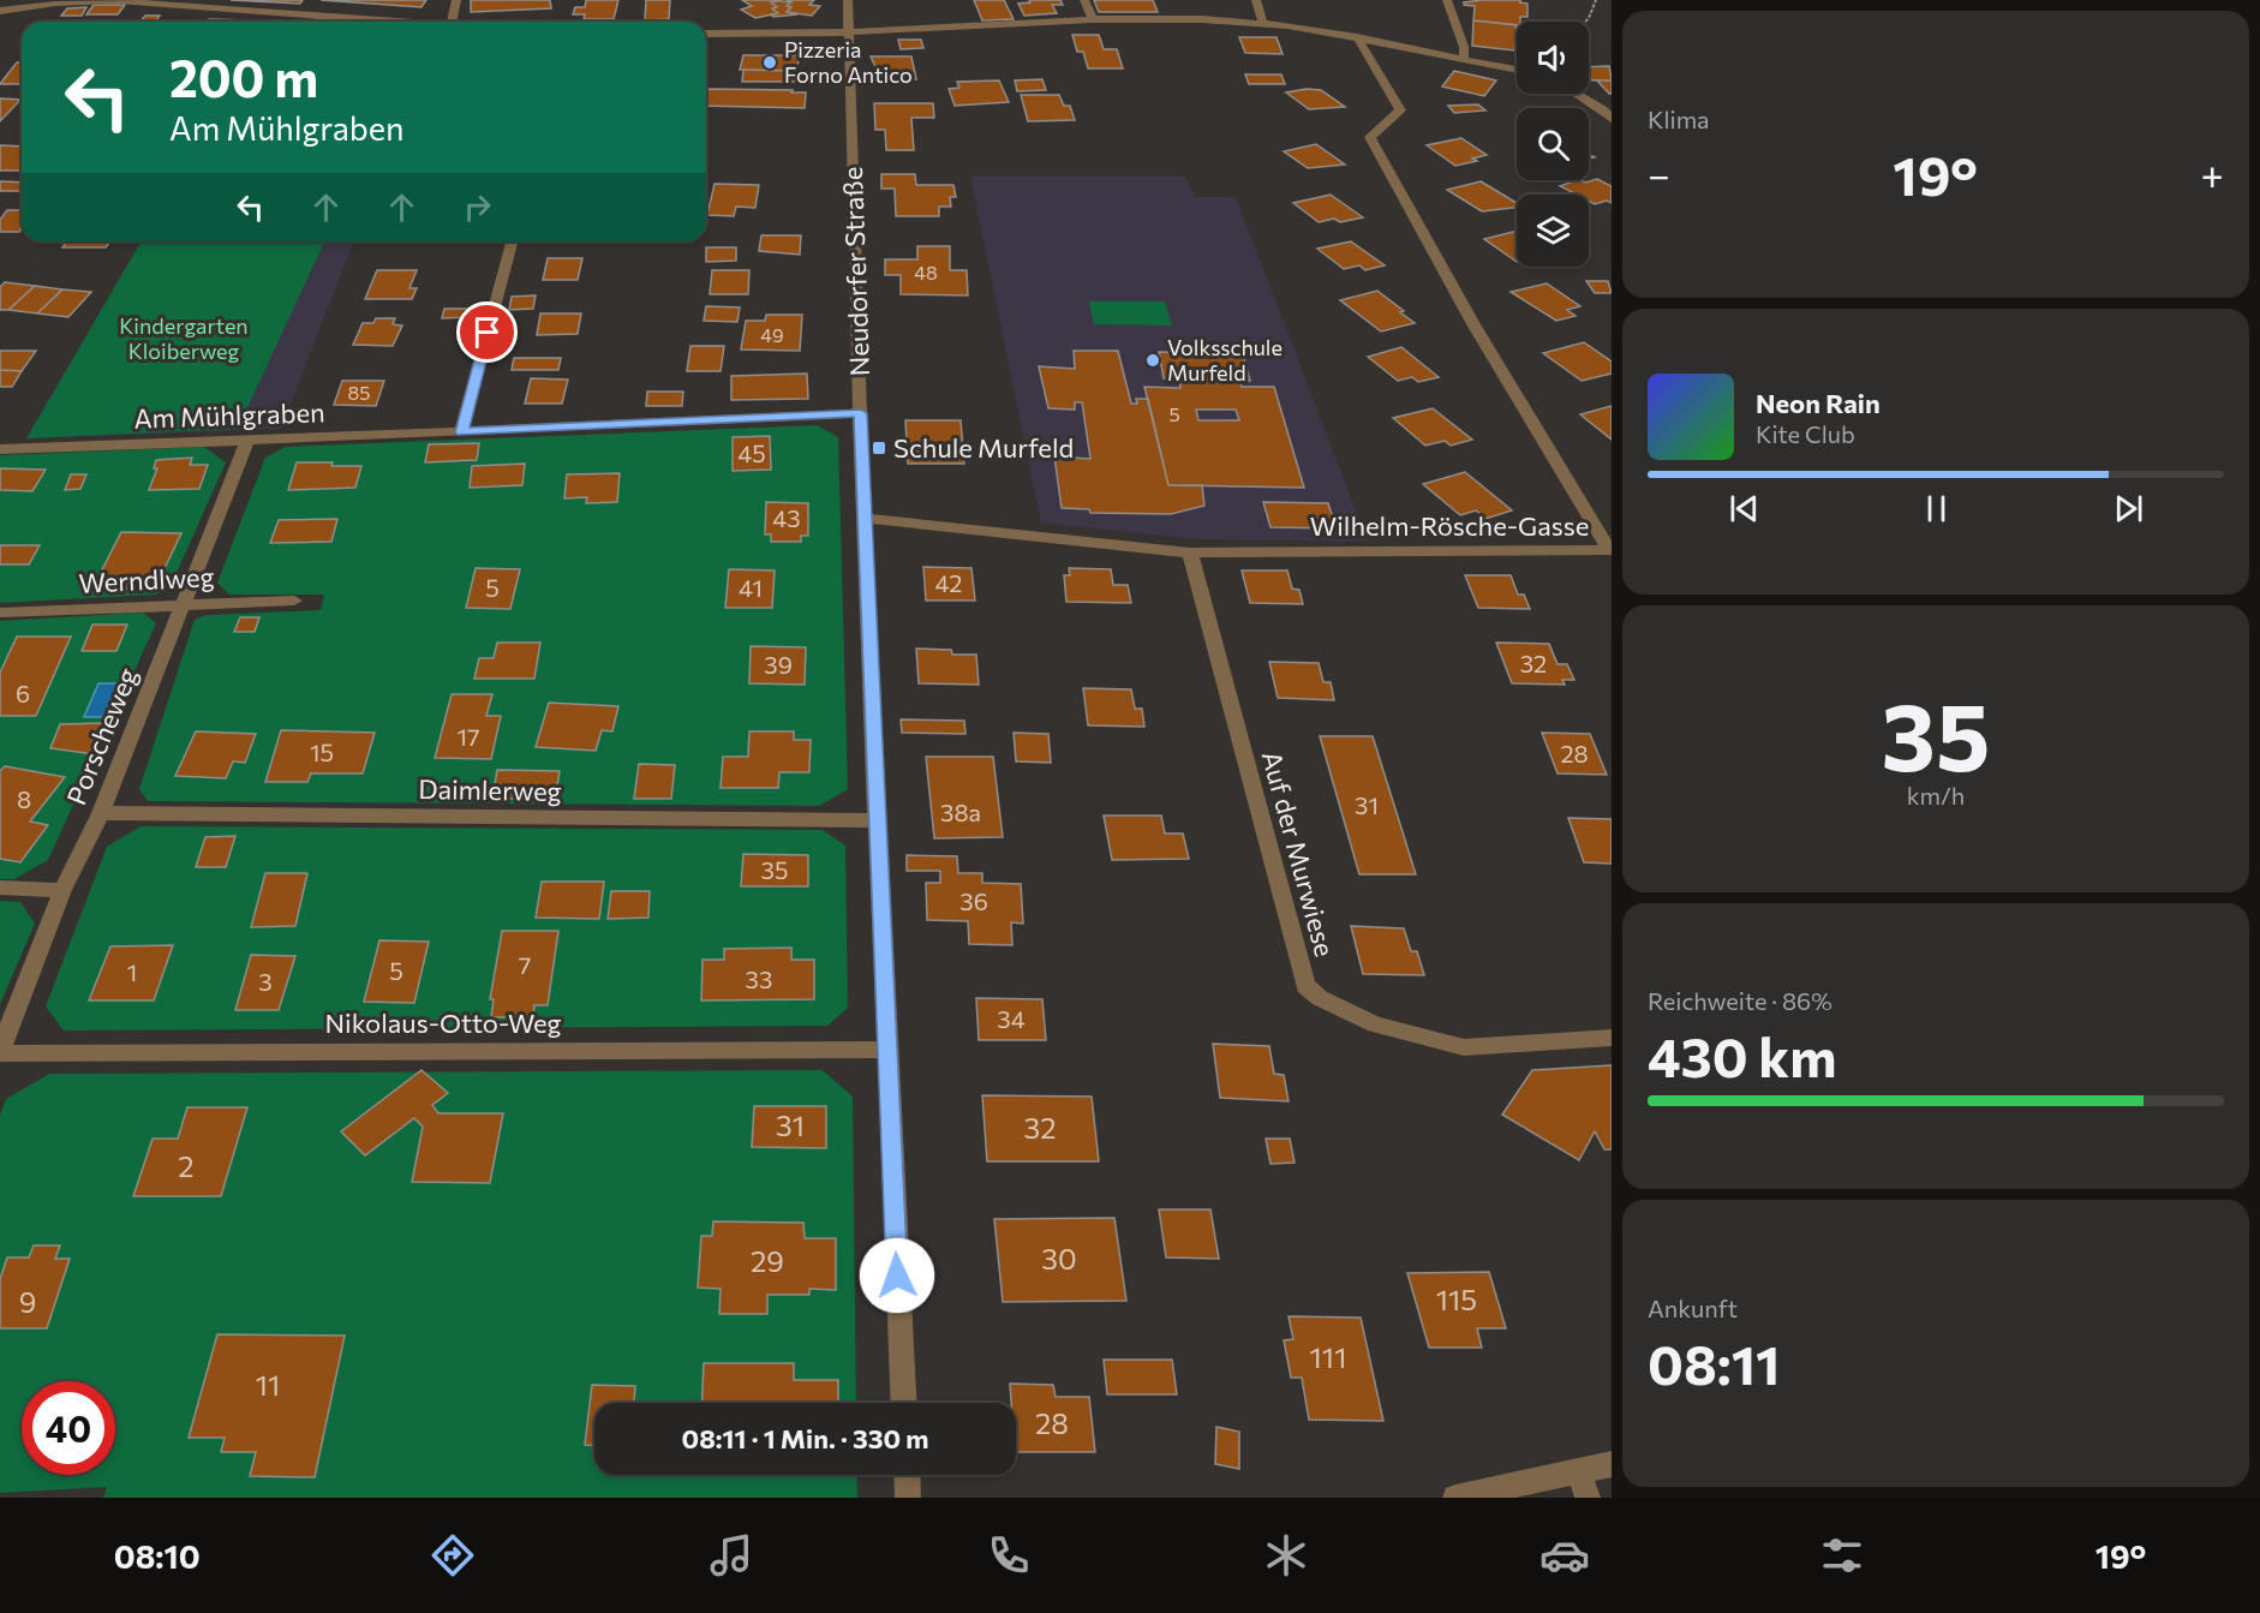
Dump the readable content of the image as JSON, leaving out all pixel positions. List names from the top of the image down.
{
  "streets": {
    "street": [
      "Neudorfer Straße",
      "Am Mühlgraben",
      "Wilhelm-Rösche-Gasse",
      "Werndlweg",
      "Porscheweg",
      "Daimlerweg",
      "Auf der Murwiese",
      "Nikolaus-Otto-Weg"
    ]
  },
  "crossings": [
    ["Neudorfer Straße", "Am Mühlgraben"],
    ["Neudorfer Straße", "Wilhelm-Rösche-Gasse"],
    ["Neudorfer Straße", "Daimlerweg"],
    ["Neudorfer Straße", "Nikolaus-Otto-Weg"],
    ["Am Mühlgraben", "Porscheweg"],
    ["Wilhelm-Rösche-Gasse", "Auf der Murwiese"],
    ["Werndlweg", "Porscheweg"],
    ["Porscheweg", "Daimlerweg"],
    ["Porscheweg", "Nikolaus-Otto-Weg"]
  ],
  "parks": ["Kindergarten Kloiberweg"],
  "places": {
    "other": ["Pizzeria Forno Antico", "Volksschule Murfeld"],
    "transit": ["Schule Murfeld"]
  },
  "house_numbers": [
    "48",
    "49",
    "85",
    "5",
    "45",
    "43",
    "42",
    "5",
    "41",
    "32",
    "39",
    "6",
    "17",
    "15",
    "28",
    "8",
    "31",
    "38a",
    "35",
    "36",
    "7",
    "5",
    "1",
    "33",
    "3",
    "34",
    "31",
    "32",
    "2",
    "30",
    "29",
    "115",
    "9",
    "111",
    "11",
    "28"
  ],
  "page": {
    "tile": [
      "Klima",
      ["35", "km/h"],
      ["Reichweite · 86%", "430 km"],
      ["Ankunft", "08:11"]
    ],
    "turn": ["200 m", "Am Mühlgraben"],
    "heat": ["−", "19°", "+"],
    "song": ["Neon Rain", "Kite Club"],
    "limit": "40",
    "trip": "08:11 · 1 Min. · 330 m",
    "tabs": ["08:10", "19°"]
  }
}
